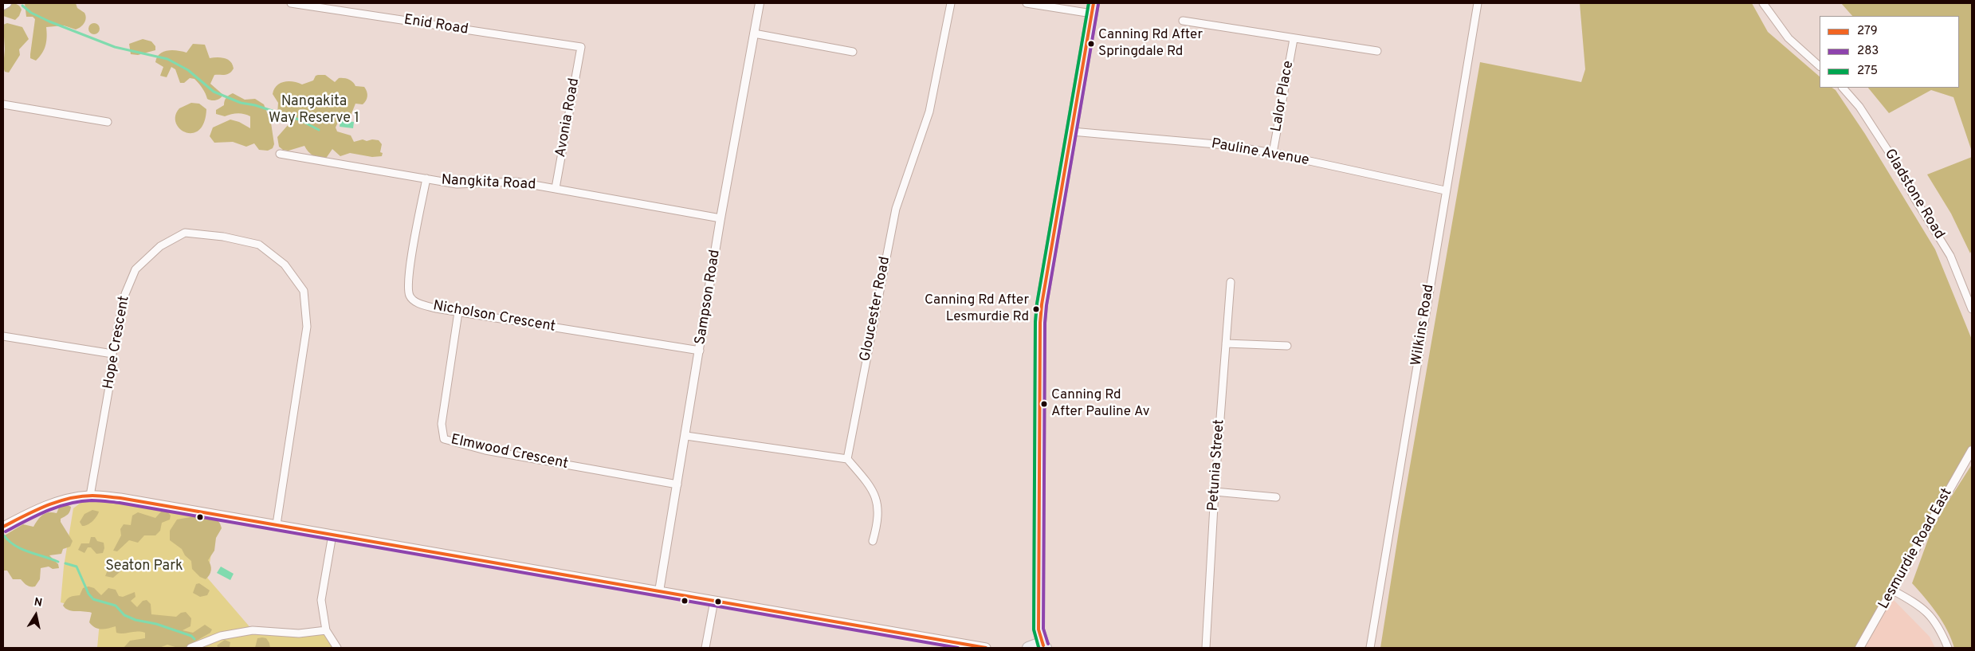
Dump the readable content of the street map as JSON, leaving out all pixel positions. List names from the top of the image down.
{
  "streets": {
    "street": [
      "Enid Road",
      "Lalor Place",
      "Avonia Road",
      "Pauline Avenue",
      "Nangkita Road",
      "Gladstone Road",
      "Sampson Road",
      "Gloucester Road",
      "Nicholson Crescent",
      "Wilkins Road",
      "Hope Crescent",
      "Elmwood Crescent",
      "Petunia Street",
      "Lesmurdie Road East"
    ]
  },
  "crossings": [
    ["Enid Road", "Avonia Road"],
    ["Lalor Place", "Pauline Avenue"],
    ["Avonia Road", "Nangkita Road"],
    ["Pauline Avenue", "Wilkins Road"],
    ["Nangkita Road", "Sampson Road"],
    ["Nangkita Road", "Nicholson Crescent"],
    ["Sampson Road", "Nicholson Crescent"],
    ["Sampson Road", "Elmwood Crescent"],
    ["Nicholson Crescent", "Elmwood Crescent"]
  ],
  "parks": ["Nangakita Way Reserve 1", "Seaton Park"],
  "places": ["Canning Rd After Springdale Rd", "Canning Rd After Lesmurdie Rd", "Canning Rd After Pauline Av"],
  "lines": ["transit line 279", "transit line 275", "transit line 283"],
  "legend": ["279", "283", "275"],
  "north": "top"
}
